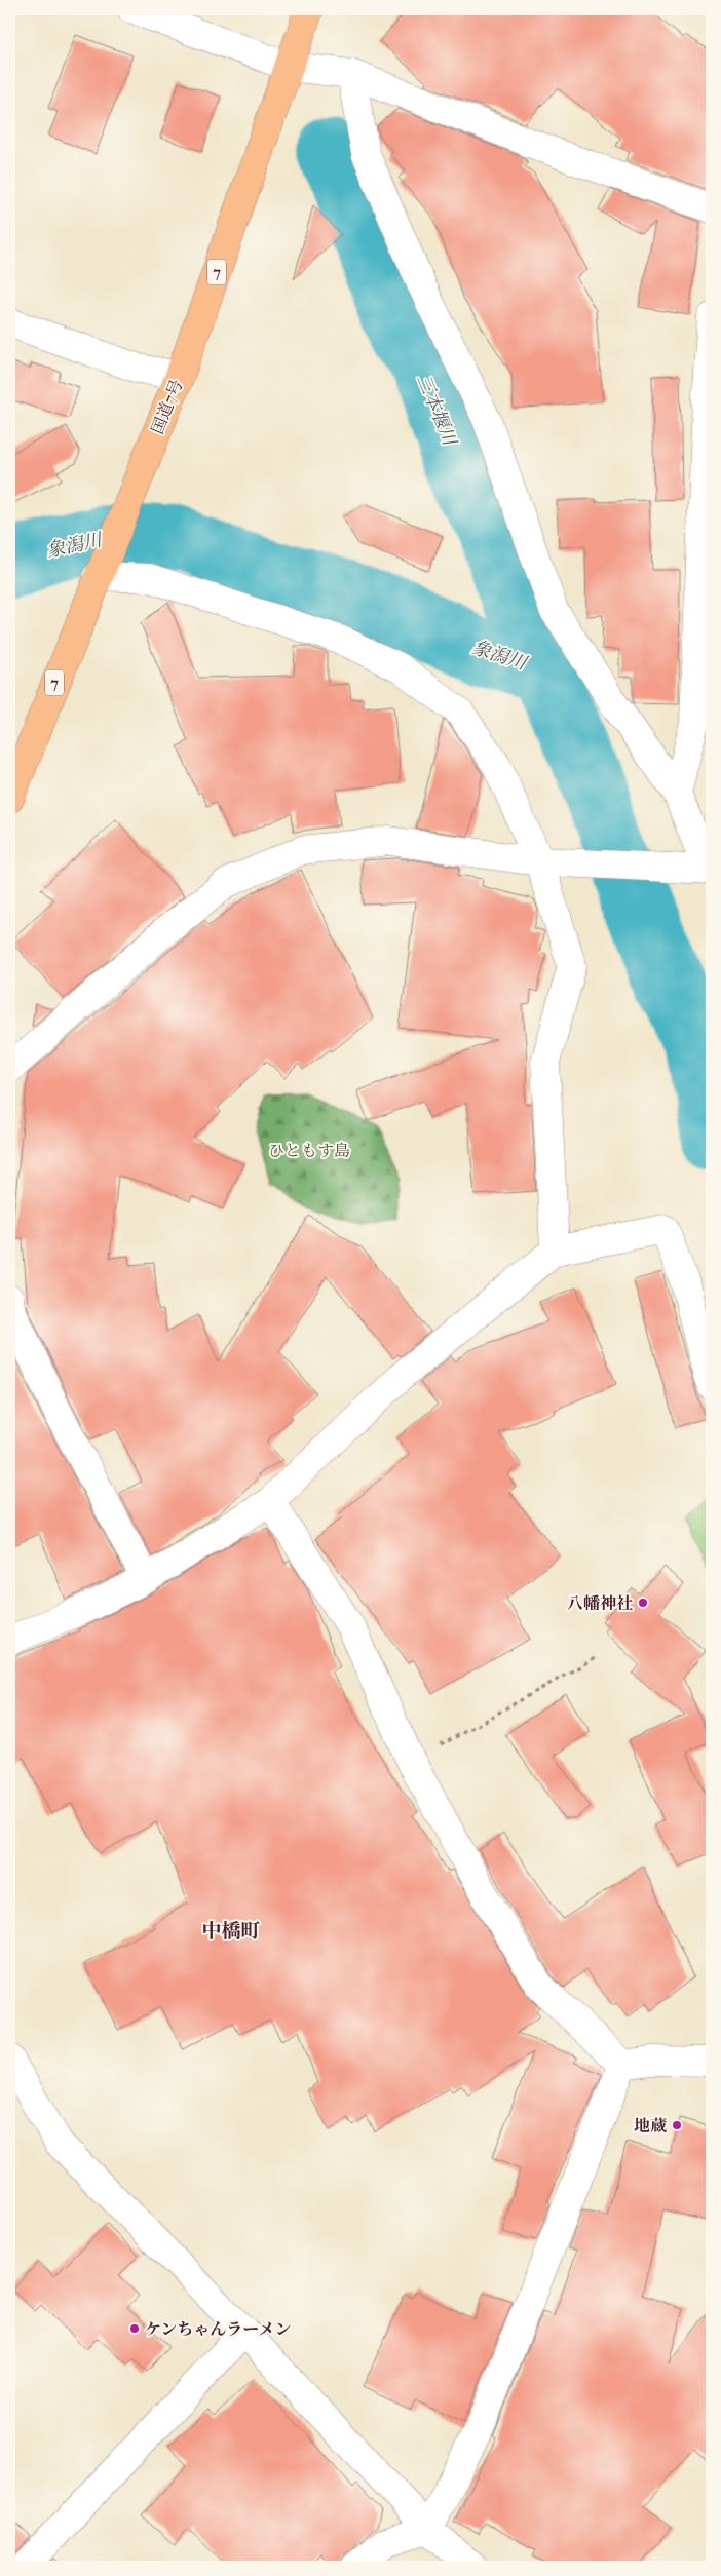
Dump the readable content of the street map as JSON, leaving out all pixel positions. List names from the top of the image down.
{
  "streets": {
    "highway": ["7", "国道7号"]
  },
  "districts": ["中橋町"],
  "water": ["三本堰川", "象潟川"],
  "parks": ["ひともす島"],
  "places": ["八幡神社", "地蔵", "ケンちゃんラーメン"]
}
